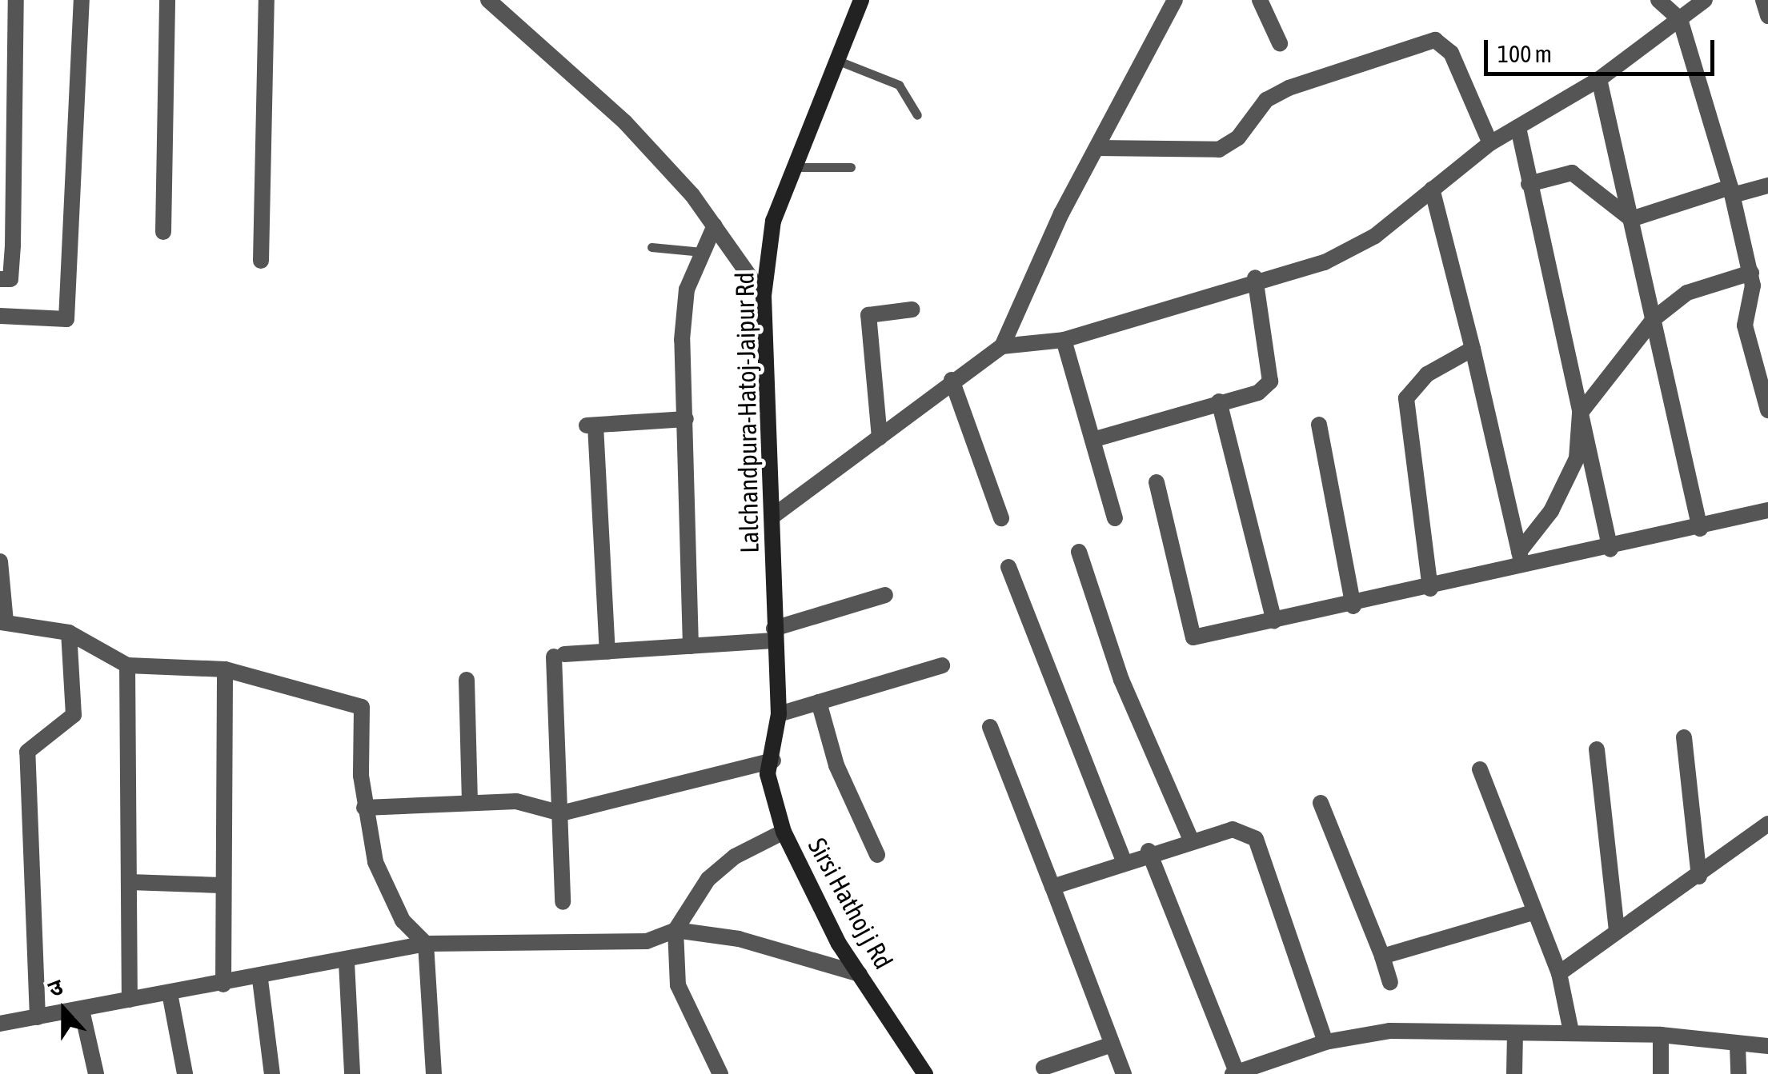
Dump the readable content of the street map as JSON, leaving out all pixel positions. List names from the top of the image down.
{
  "streets": {
    "street": ["Lalchandpura-Hatoj-Jaipur Rd", "Sirsi Hathoj j Rd"]
  },
  "crossings": [
    ["Lalchandpura-Hatoj-Jaipur Rd", "Sirsi Hathoj j Rd"]
  ],
  "scale_bar": "100 m",
  "north": "top"
}
